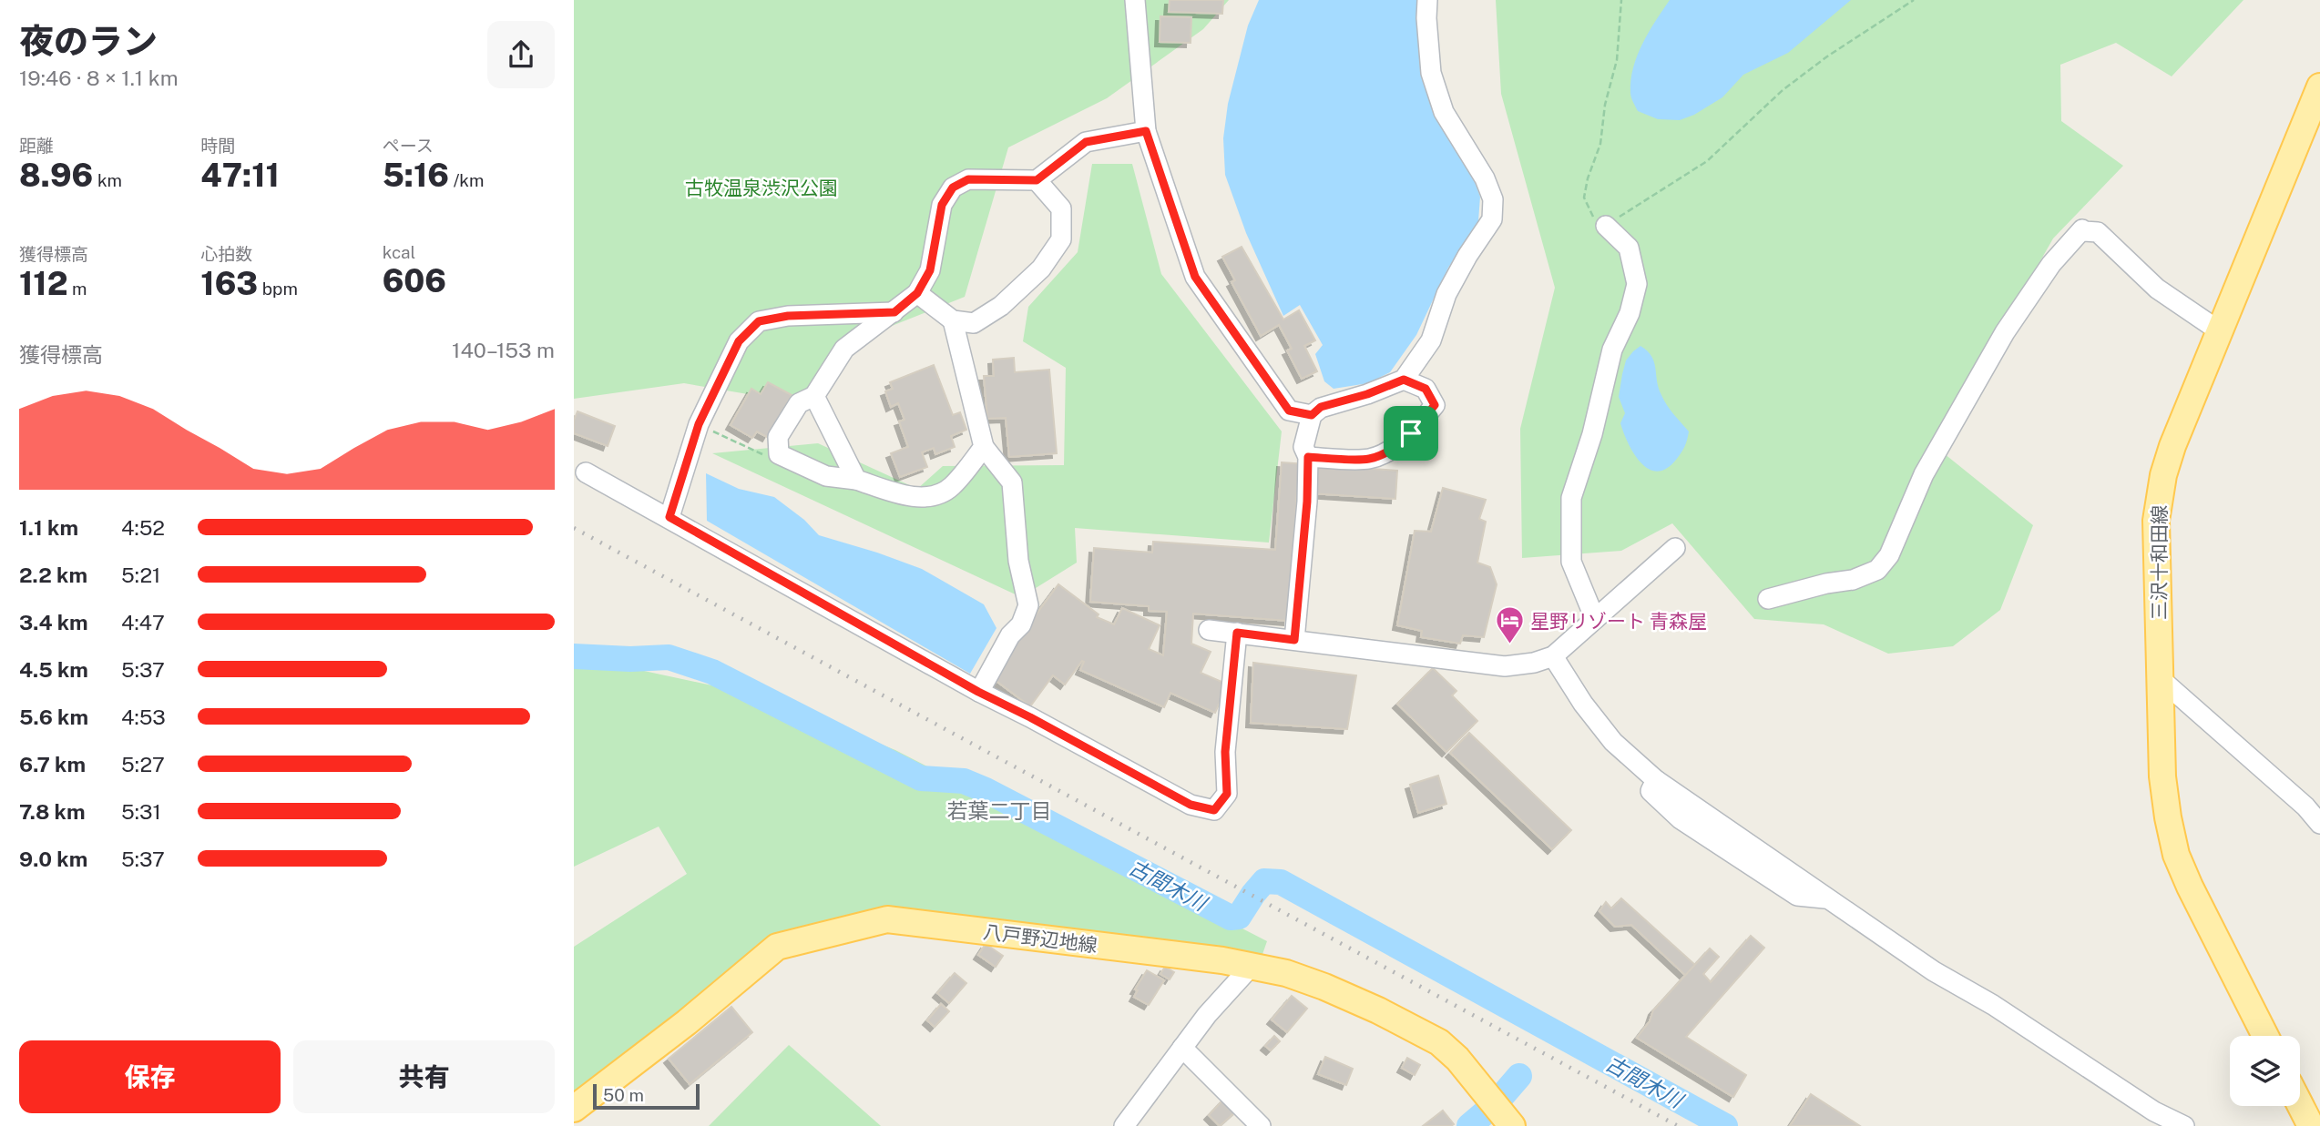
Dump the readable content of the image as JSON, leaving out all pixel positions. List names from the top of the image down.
{
  "streets": {
    "main road": ["三沢十和田線", "八戸野辺地線"]
  },
  "districts": ["若葉二丁目"],
  "water": ["古間木川"],
  "parks": ["古牧温泉渋沢公園"],
  "places": {
    "hotel": ["星野リゾート 青森屋"]
  },
  "scale_bar": "50 m",
  "page": {
    "heading": ["夜のラン", "19:46 · 8 × 1.1 km"],
    "stats": [
      ["距離", "8.96 km"],
      ["時間", "47:11"],
      ["ペース", "5:16 /km"],
      ["獲得標高", "112 m"],
      ["心拍数", "163 bpm"],
      ["kcal", "606"]
    ],
    "chart": ["獲得標高", "140–153 m"],
    "list": [
      {
        "name": "1.1 km",
        "note": "4:52"
      },
      {
        "name": "2.2 km",
        "note": "5:21"
      },
      {
        "name": "3.4 km",
        "note": "4:47"
      },
      {
        "name": "4.5 km",
        "note": "5:37"
      },
      {
        "name": "5.6 km",
        "note": "4:53"
      },
      {
        "name": "6.7 km",
        "note": "5:27"
      },
      {
        "name": "7.8 km",
        "note": "5:31"
      },
      {
        "name": "9.0 km",
        "note": "5:37"
      }
    ],
    "buttons": ["保存", "共有"],
    "scale": "50 m"
  }
}
